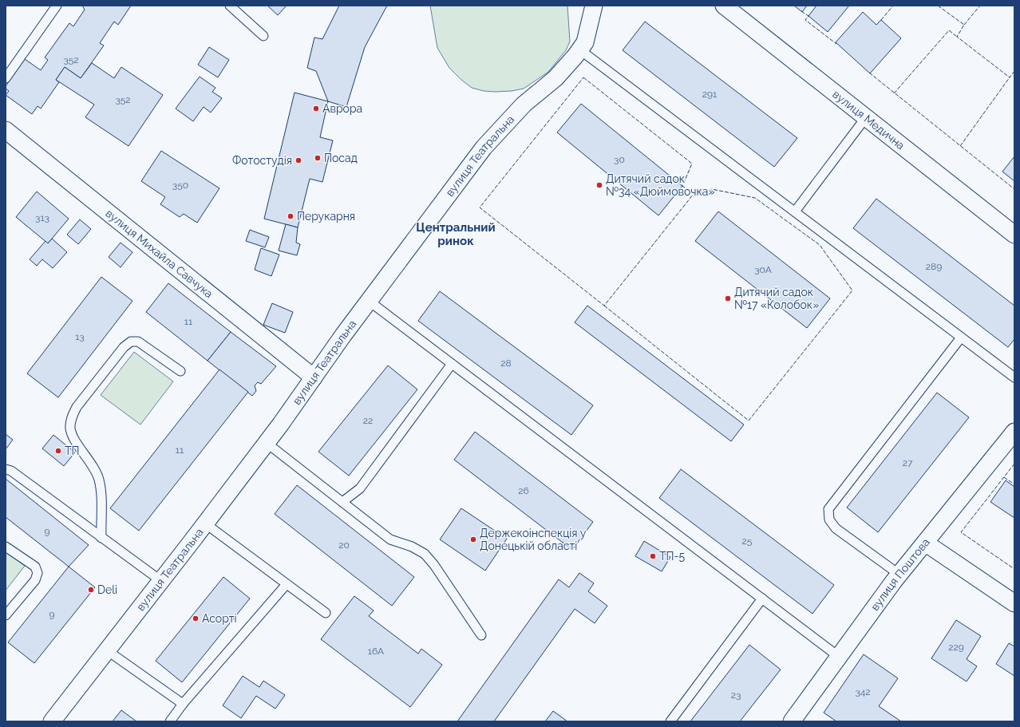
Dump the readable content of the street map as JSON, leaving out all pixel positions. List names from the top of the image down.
{
  "streets": {
    "street": [
      "вулиця Медична",
      "вулиця Театральна",
      "вулиця Михайла Савчука",
      "вулиця Поштова"
    ]
  },
  "crossings": [
    ["вулиця Театральна", "вулиця Михайла Савчука"]
  ],
  "districts": ["Центральний ринок"],
  "places": [
    "Аврора",
    "Посад",
    "Фотостудія",
    "Дитячий садок №34 «Дюймовочка»",
    "Перукарня",
    "Дитячий садок №17 «Колобок»",
    "ТП",
    "Держекоінспекція у Донецькій області",
    "ТП-5",
    "Deli",
    "Асорті"
  ],
  "house_numbers": [
    "352",
    "291",
    "352",
    "30",
    "350",
    "313",
    "289",
    "30А",
    "11",
    "13",
    "28",
    "22",
    "11",
    "27",
    "26",
    "9",
    "25",
    "20",
    "9",
    "229",
    "16А",
    "342",
    "23"
  ]
}
